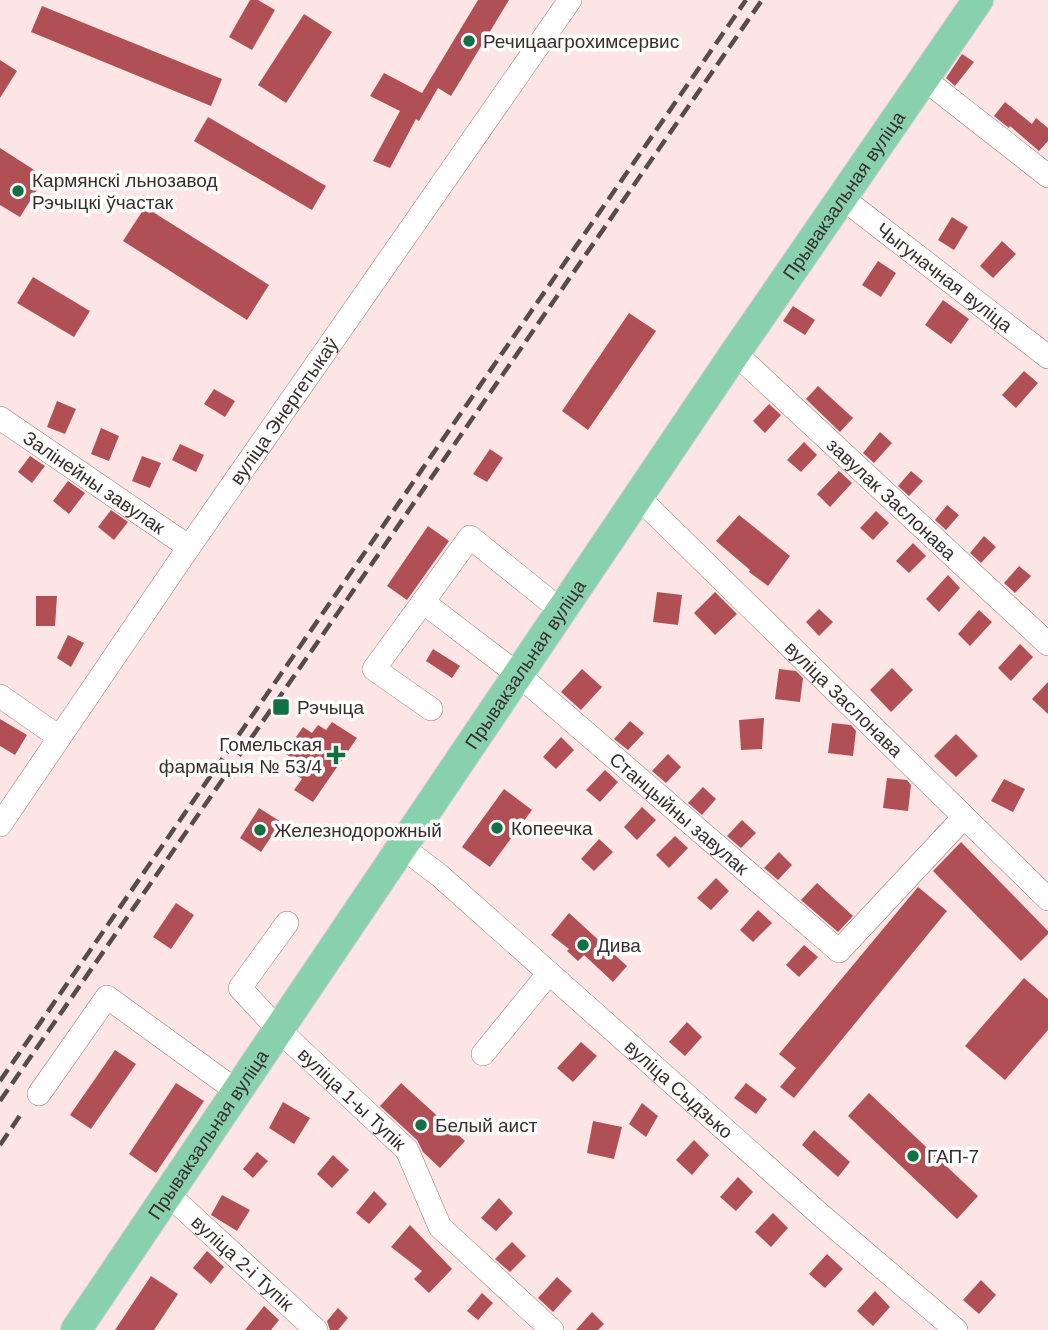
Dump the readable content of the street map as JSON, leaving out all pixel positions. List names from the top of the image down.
{
  "streets": {
    "main road": ["Прывакзальная вуліца"],
    "street": [
      "Чыгуначная вуліца",
      "вуліца Энергетыкаў",
      "Залінейны завулак",
      "завулак Заслонава",
      "вуліца Заслонава",
      "Станцыйны завулак",
      "вуліца Сыдзько",
      "вуліца 1-ы Тупік",
      "вуліца 2-і Тупік"
    ]
  },
  "crossings": [
    ["Прывакзальная вуліца", "Чыгуначная вуліца"],
    ["Прывакзальная вуліца", "завулак Заслонава"],
    ["Прывакзальная вуліца", "вуліца Заслонава"],
    ["Прывакзальная вуліца", "Станцыйны завулак"],
    ["Прывакзальная вуліца", "вуліца Сыдзько"],
    ["Прывакзальная вуліца", "вуліца 1-ы Тупік"],
    ["Прывакзальная вуліца", "вуліца 2-і Тупік"],
    ["вуліца Энергетыкаў", "Залінейны завулак"],
    ["вуліца Заслонава", "Станцыйны завулак"]
  ],
  "places": {
    "other": [
      "Речицаагрохимсервис",
      "Кармянскі льнозавод Рэчыцкі ўчастак",
      "Копеечка",
      "Железнодорожный",
      "Дива",
      "Белый аист",
      "ГАП-7"
    ],
    "transit": ["Рэчыца"],
    "health": ["Гомельская фармацыя № 53/4"]
  }
}
